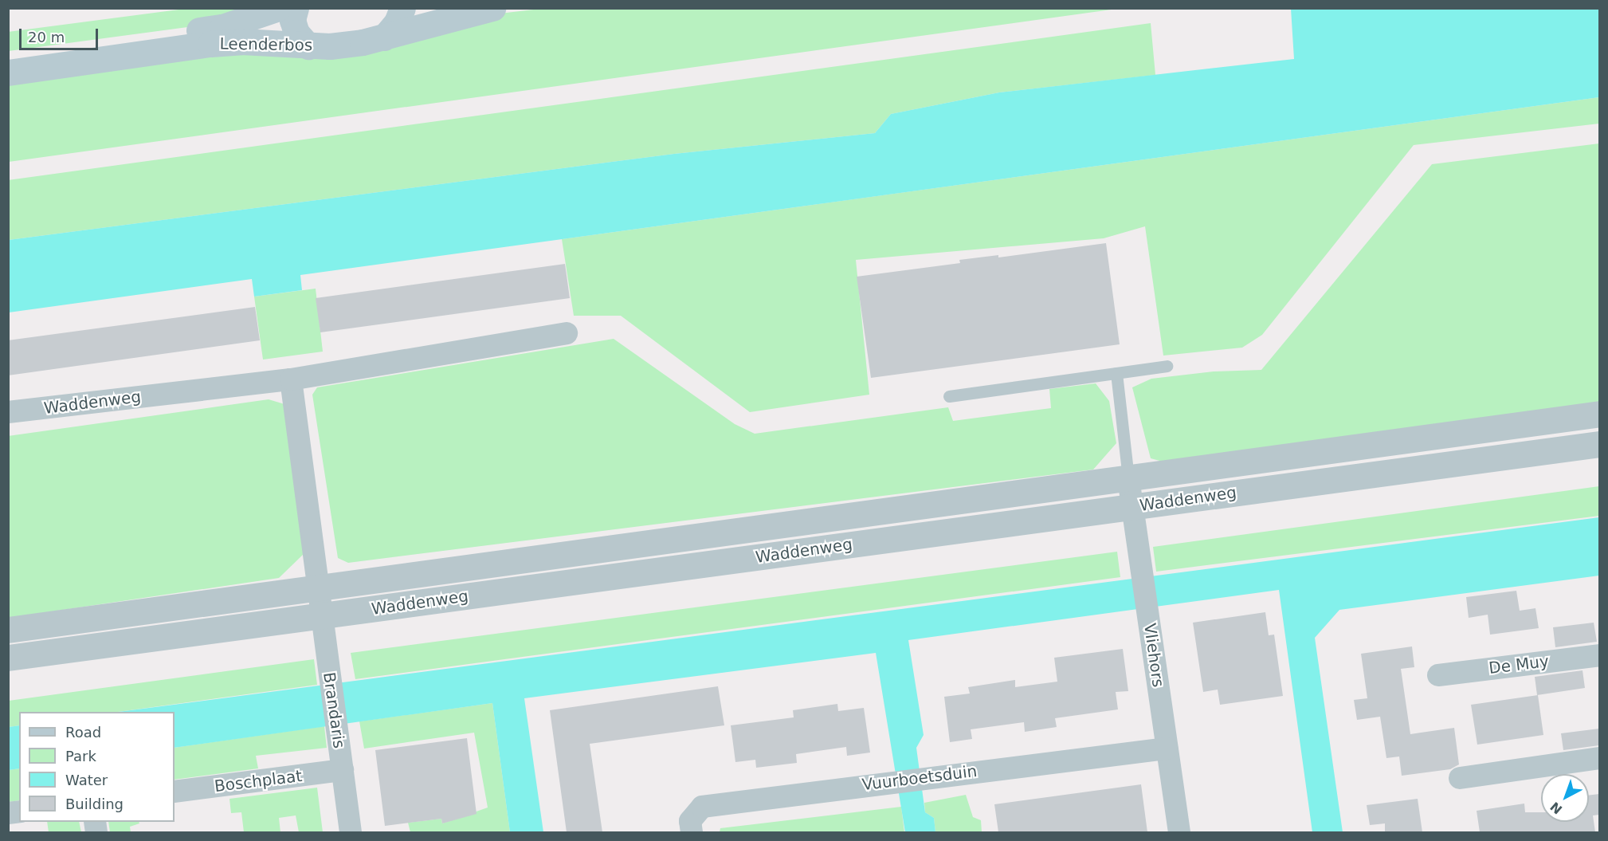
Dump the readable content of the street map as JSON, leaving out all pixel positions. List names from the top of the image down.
{
  "streets": {
    "main road": ["Leenderbos"],
    "street": [
      "Waddenweg",
      "Vliehors",
      "De Muy",
      "Brandaris",
      "Vuurboetsduin",
      "Boschplaat"
    ]
  },
  "crossings": [
    ["Waddenweg", "Vliehors"],
    ["Waddenweg", "Brandaris"],
    ["Vliehors", "Vuurboetsduin"],
    ["Brandaris", "Boschplaat"]
  ],
  "legend": [
    "Road",
    "Park",
    "Water",
    "Building"
  ],
  "scale_bar": "20 m",
  "north": "bottom left"
}
